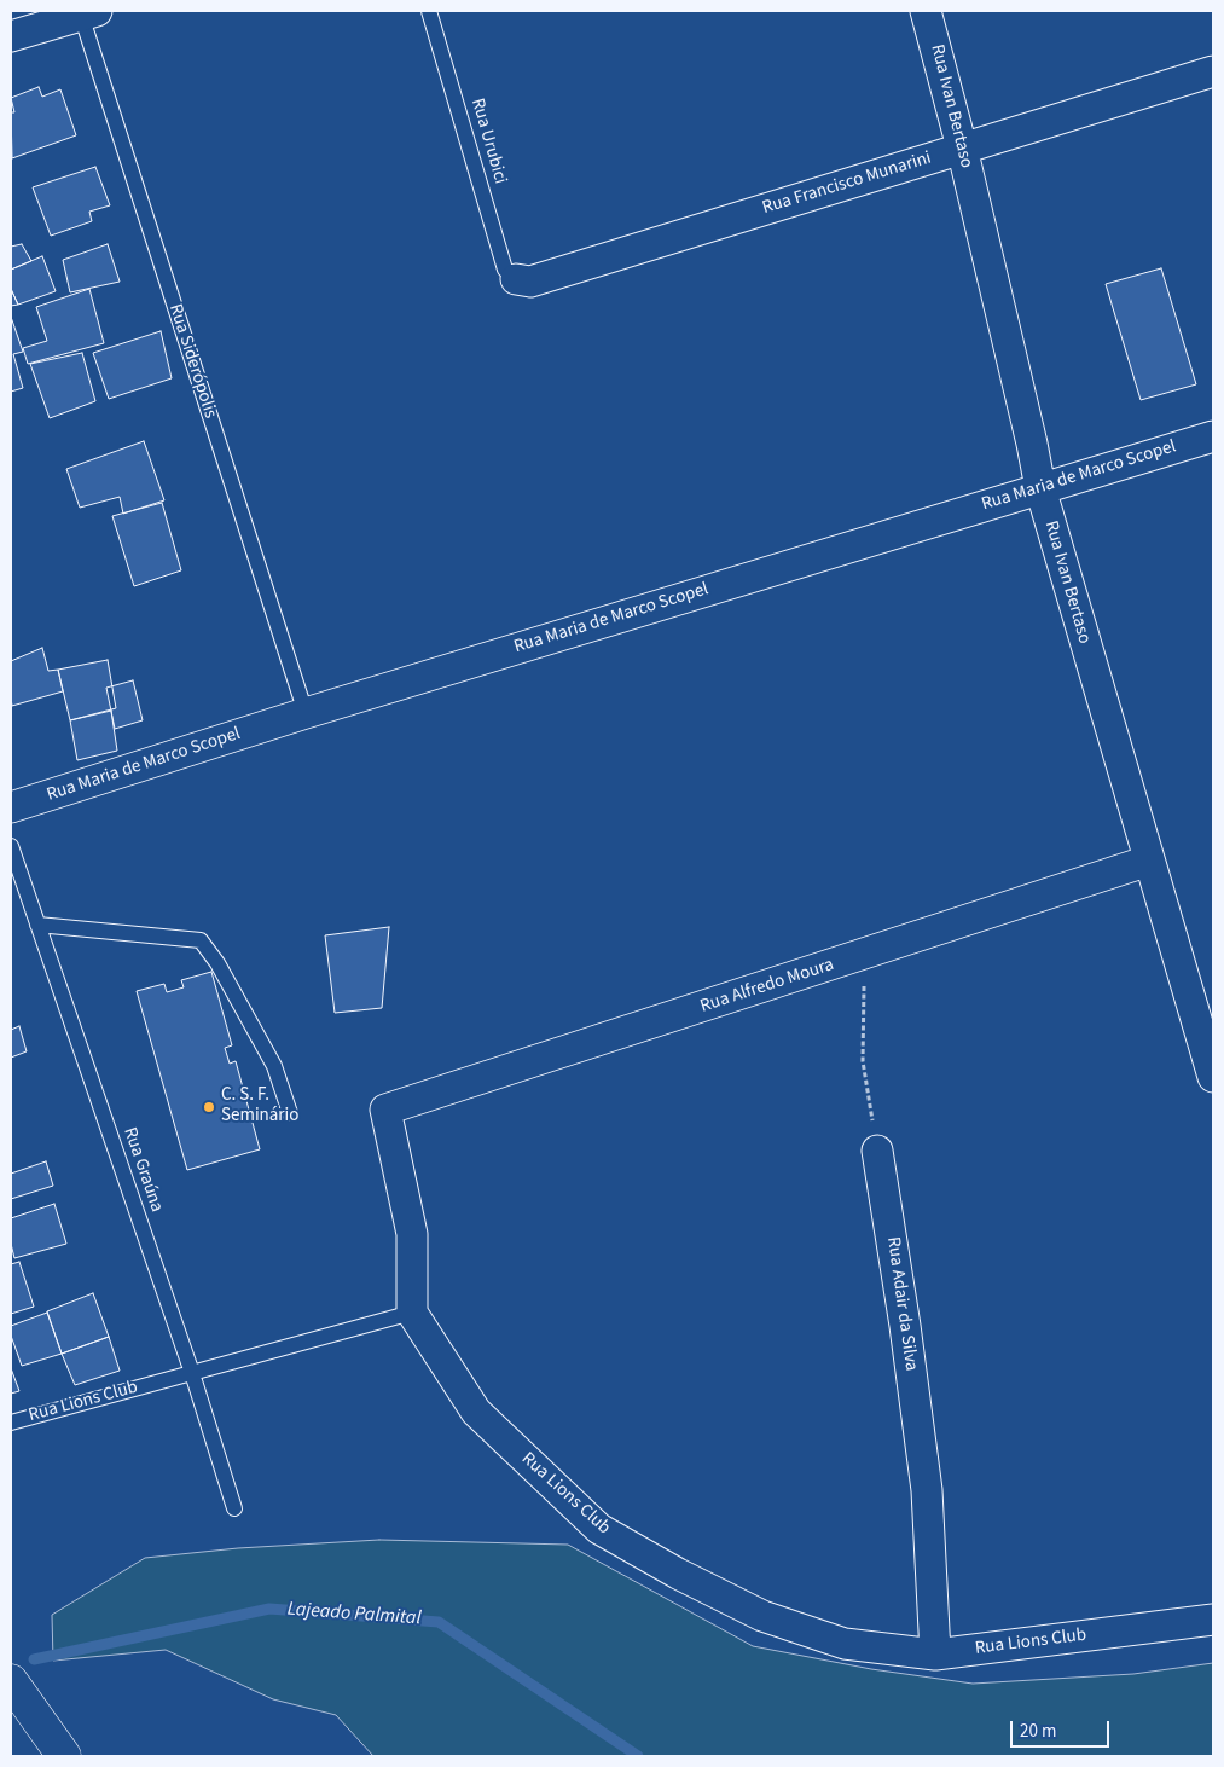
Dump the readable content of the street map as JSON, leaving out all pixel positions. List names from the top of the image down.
{
  "streets": {
    "street": [
      "Rua Ivan Bertaso",
      "Rua Francisco Munarini",
      "Rua Maria de Marco Scopel",
      "Rua Alfredo Moura",
      "Rua Adair da Silva",
      "Rua Lions Club"
    ],
    "lane": ["Rua Urubici", "Rua Siderópolis", "Rua Graúna"]
  },
  "crossings": [
    ["Rua Ivan Bertaso", "Rua Francisco Munarini"],
    ["Rua Ivan Bertaso", "Rua Maria de Marco Scopel"],
    ["Rua Ivan Bertaso", "Rua Alfredo Moura"],
    ["Rua Urubici", "Rua Francisco Munarini"],
    ["Rua Siderópolis", "Rua Maria de Marco Scopel"],
    ["Rua Alfredo Moura", "Rua Lions Club"],
    ["Rua Graúna", "Rua Lions Club"],
    ["Rua Adair da Silva", "Rua Lions Club"]
  ],
  "water": ["Lajeado Palmital"],
  "places": ["C. S. F. Seminário"],
  "scale_bar": "20 m"
}
